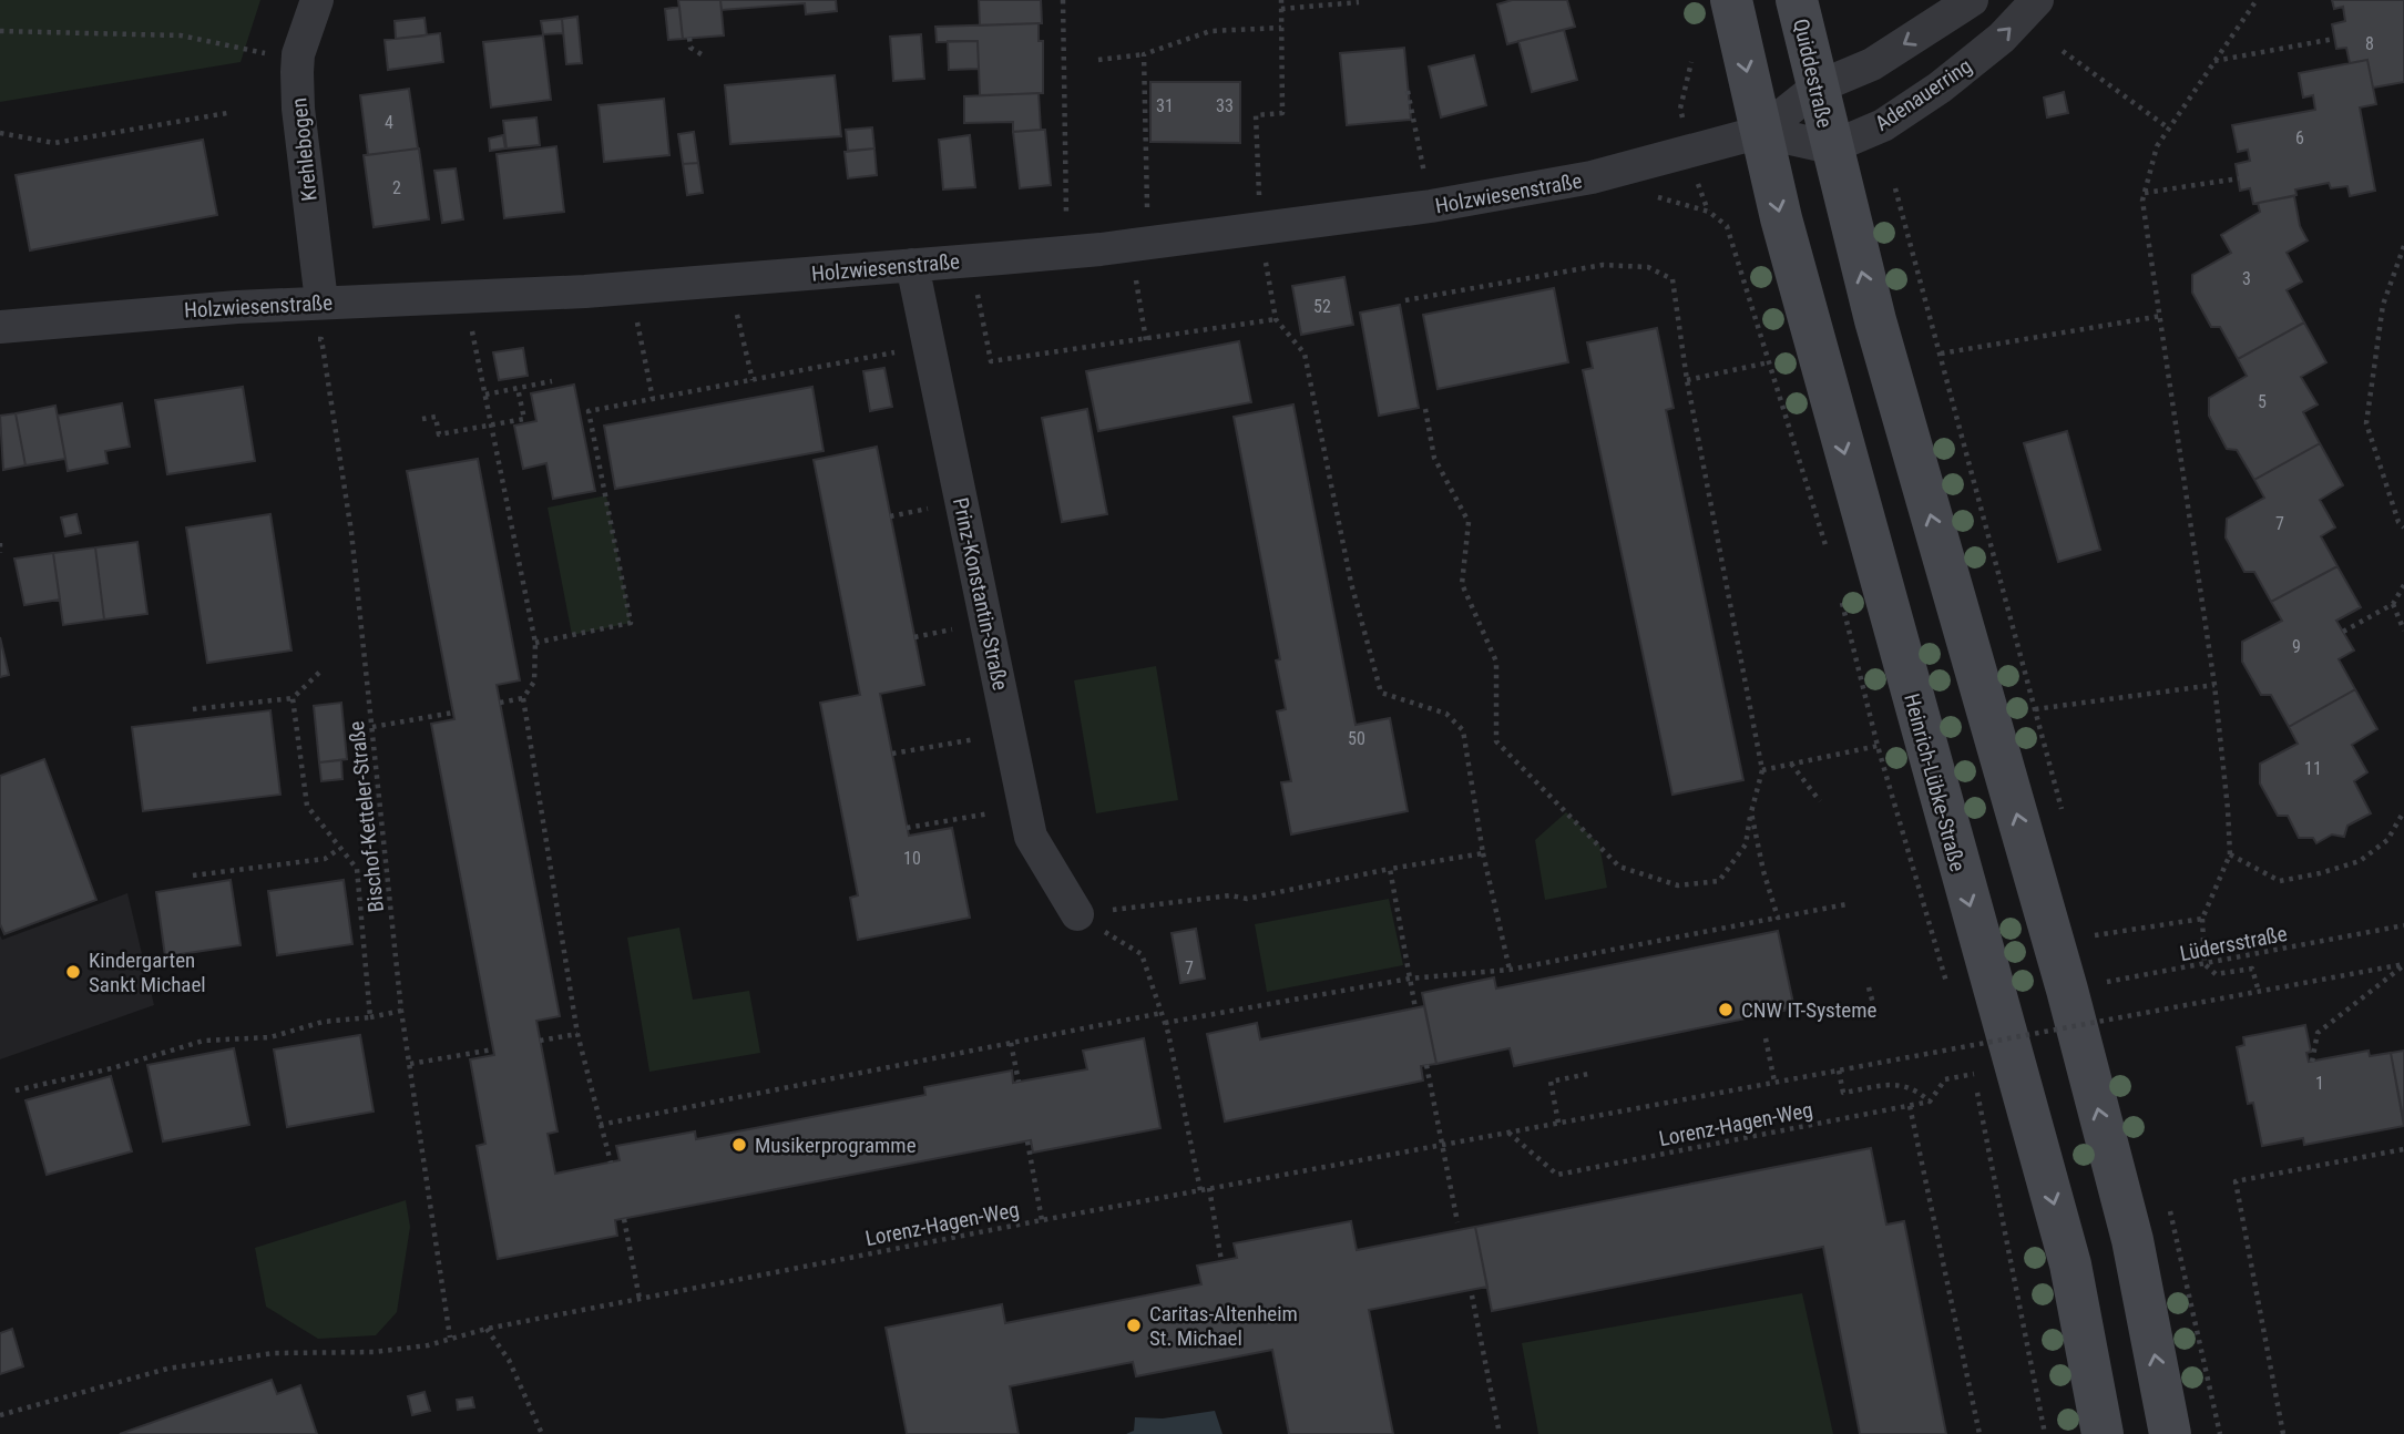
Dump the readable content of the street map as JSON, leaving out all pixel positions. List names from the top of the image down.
{
  "streets": {
    "main road": ["Quiddestraße", "Heinrich-Lübke-Straße"],
    "street": [
      "Adenauerring",
      "Krehlebogen",
      "Holzwiesenstraße",
      "Prinz-Konstantin-Straße"
    ],
    "path": ["Bischof-Ketteler-Straße", "Lüdersstraße", "Lorenz-Hagen-Weg"]
  },
  "crossings": [
    ["Quiddestraße", "Adenauerring"],
    ["Krehlebogen", "Holzwiesenstraße"],
    ["Holzwiesenstraße", "Prinz-Konstantin-Straße"],
    ["Holzwiesenstraße", "Heinrich-Lübke-Straße"],
    ["Bischof-Ketteler-Straße", "Lorenz-Hagen-Weg"]
  ],
  "places": [
    "Kindergarten Sankt Michael",
    "CNW IT-Systeme",
    "Musikerprogramme",
    "Caritas-Altenheim St. Michael"
  ],
  "house_numbers": [
    "8",
    "31",
    "33",
    "4",
    "6",
    "2",
    "3",
    "52",
    "5",
    "7",
    "9",
    "50",
    "11",
    "10",
    "7",
    "1"
  ]
}
